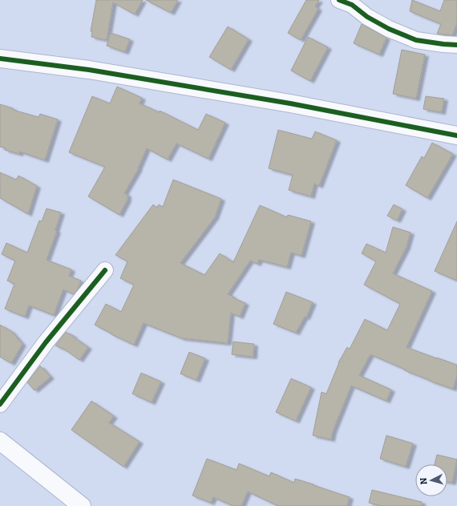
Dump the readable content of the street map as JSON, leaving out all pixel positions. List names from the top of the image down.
{
  "north": "left"
}
